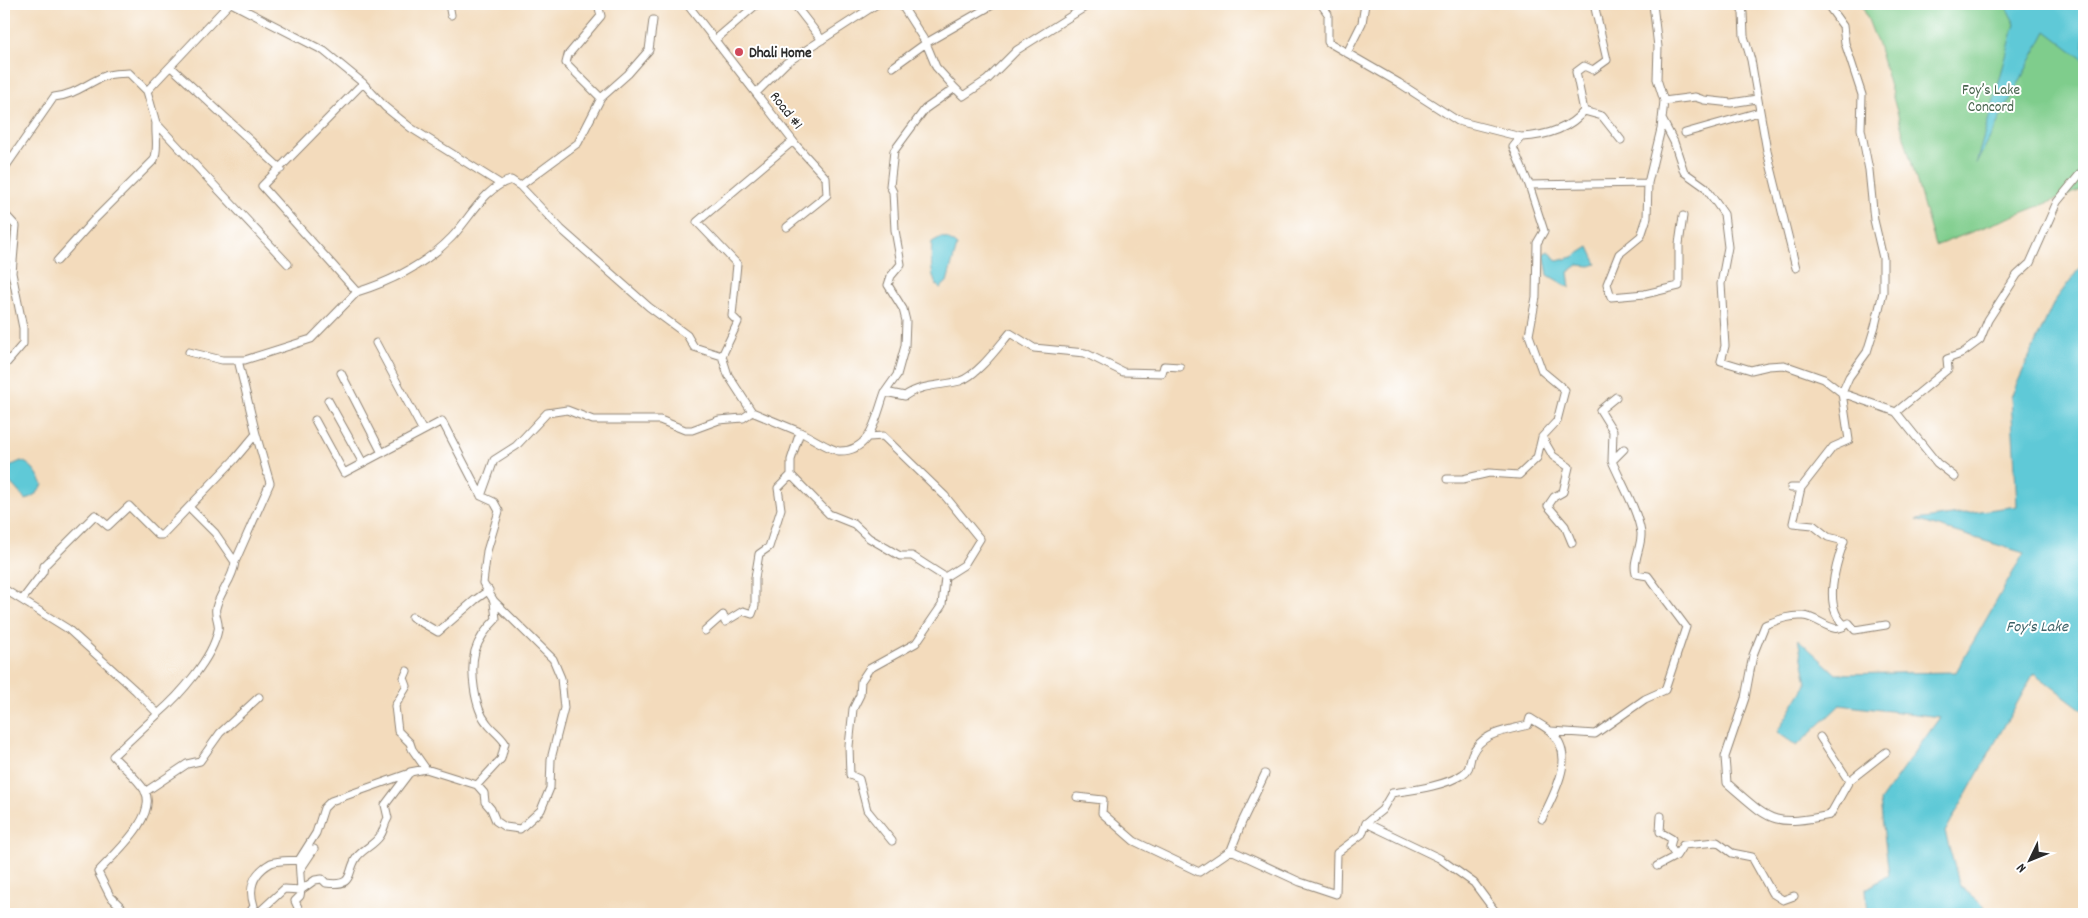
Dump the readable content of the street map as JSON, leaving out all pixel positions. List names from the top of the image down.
{
  "streets": {
    "street": ["Road #1"]
  },
  "water": ["Foy's Lake"],
  "parks": ["Foy’s Lake Concord"],
  "places": ["Dhali Home"],
  "north": "bottom left"
}
